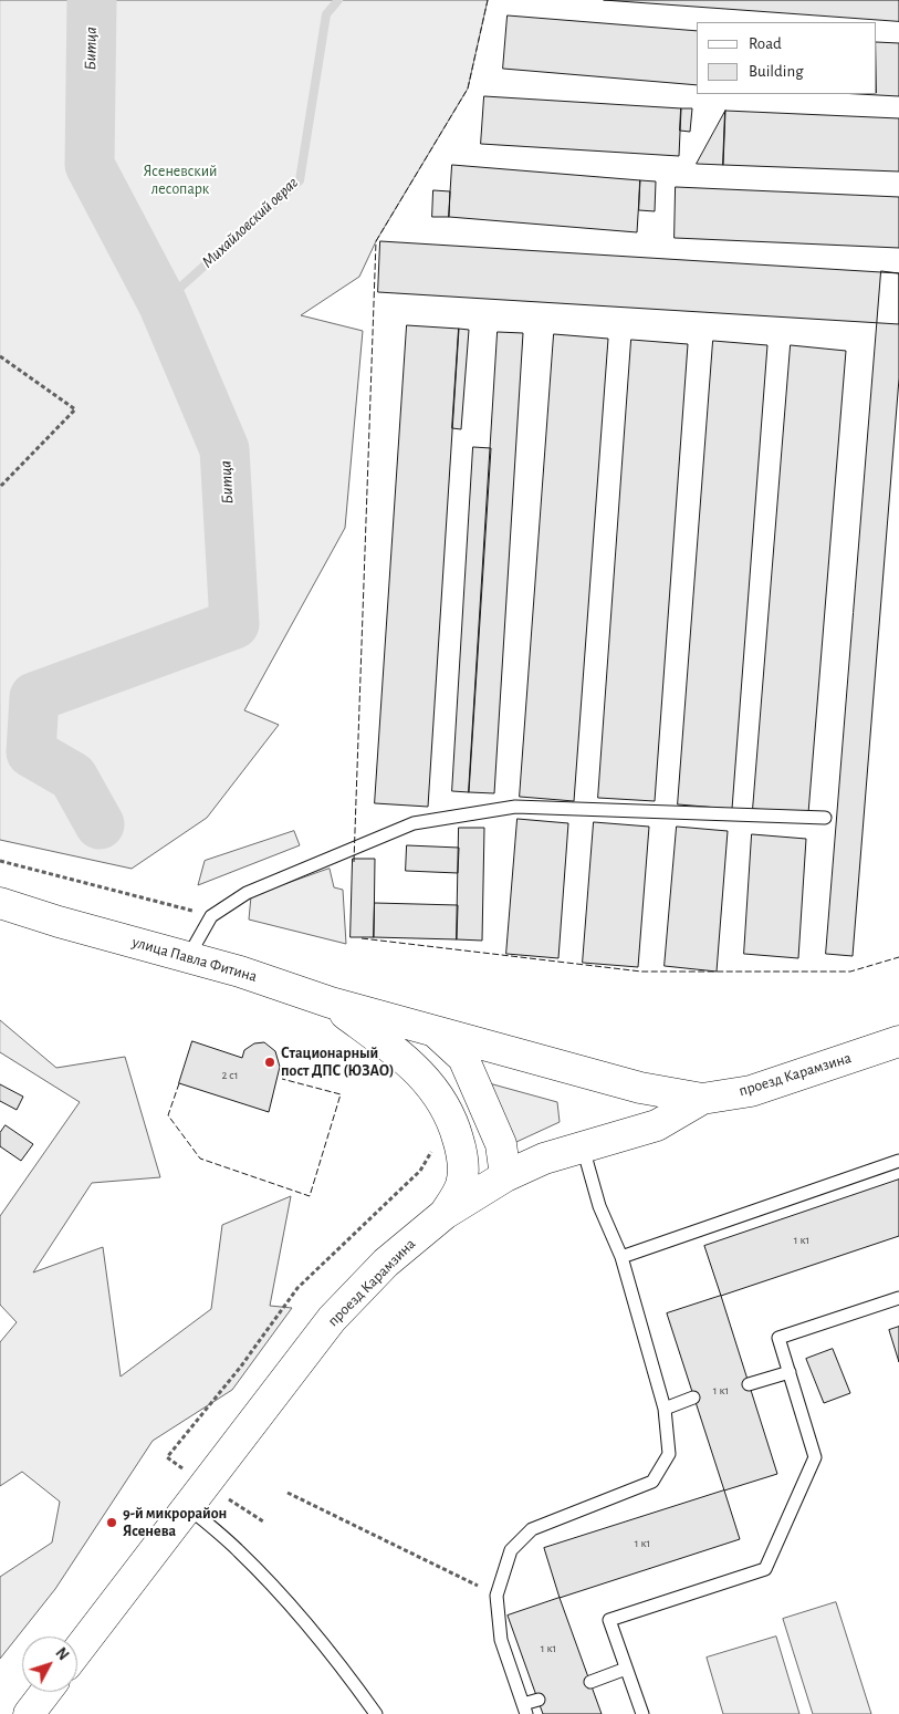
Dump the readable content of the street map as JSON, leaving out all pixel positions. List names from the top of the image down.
{
  "streets": {
    "street": ["улица Павла Фитина", "проезд Карамзина"]
  },
  "crossings": [
    ["улица Павла Фитина", "проезд Карамзина"]
  ],
  "water": ["Битца", "Михайловский овраг"],
  "parks": ["Ясеневский лесопарк"],
  "places": ["Стационарный пост ДПС (ЮЗАО)", "9-й микрорайон Ясенева"],
  "house_numbers": [
    "2 с1",
    "1 к1",
    "1 к1",
    "1 к1",
    "1 к1"
  ],
  "legend": ["Road", "Building"],
  "north": "top right"
}
